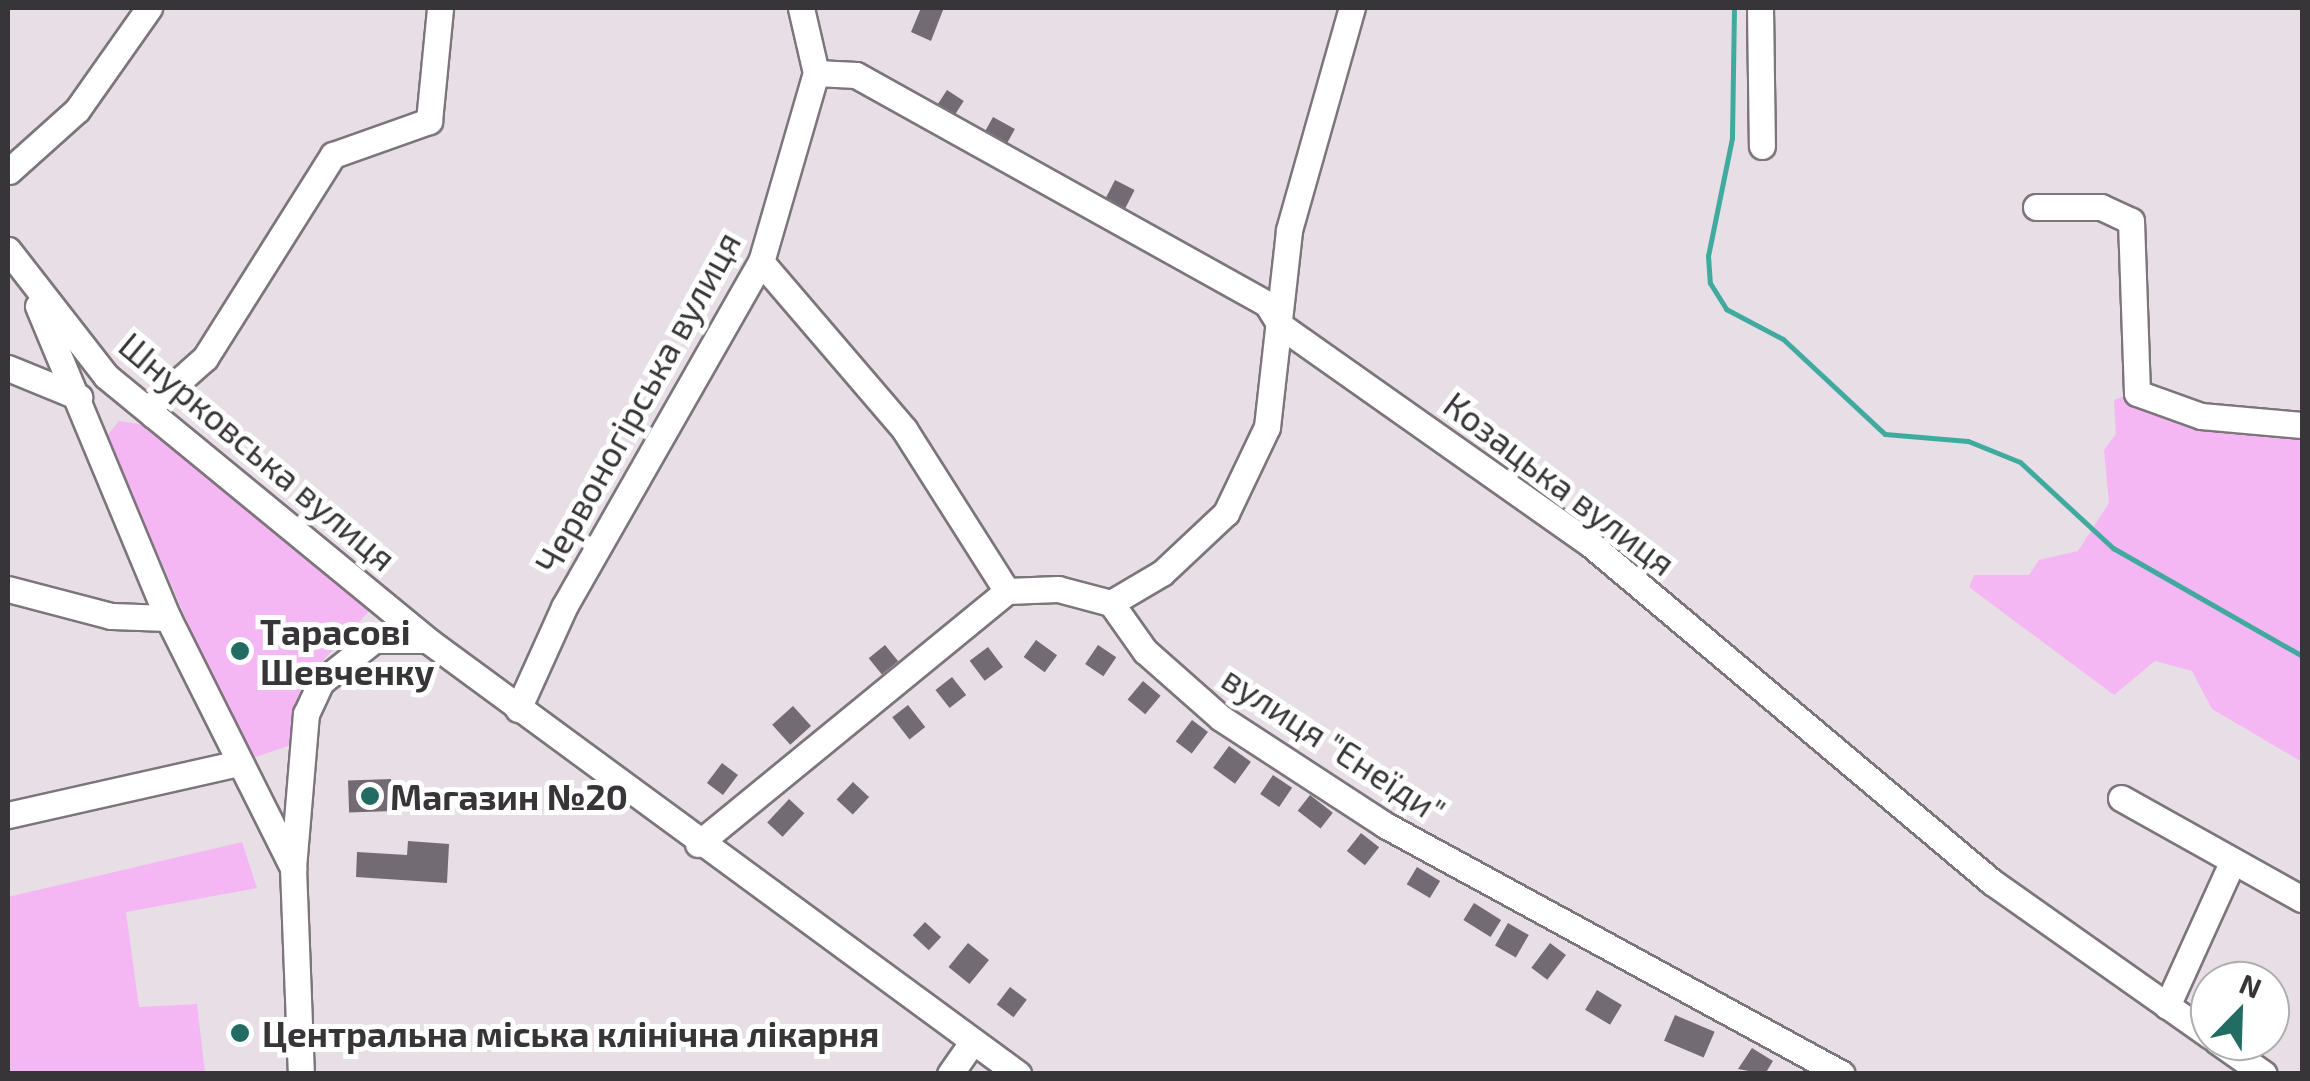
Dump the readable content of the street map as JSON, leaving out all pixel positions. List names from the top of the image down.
{
  "streets": {
    "street": [
      "Червоногірська вулиця",
      "Шнурковська вулиця",
      "Козацька вулиця",
      "вулиця \"Енеїди\""
    ]
  },
  "crossings": [
    ["Червоногірська вулиця", "Шнурковська вулиця"],
    ["Червоногірська вулиця", "Козацька вулиця"]
  ],
  "places": ["Тарасові Шевченку", "Магазин №20", "Центральна міська клінічна лікарня"],
  "north": "top right"
}
